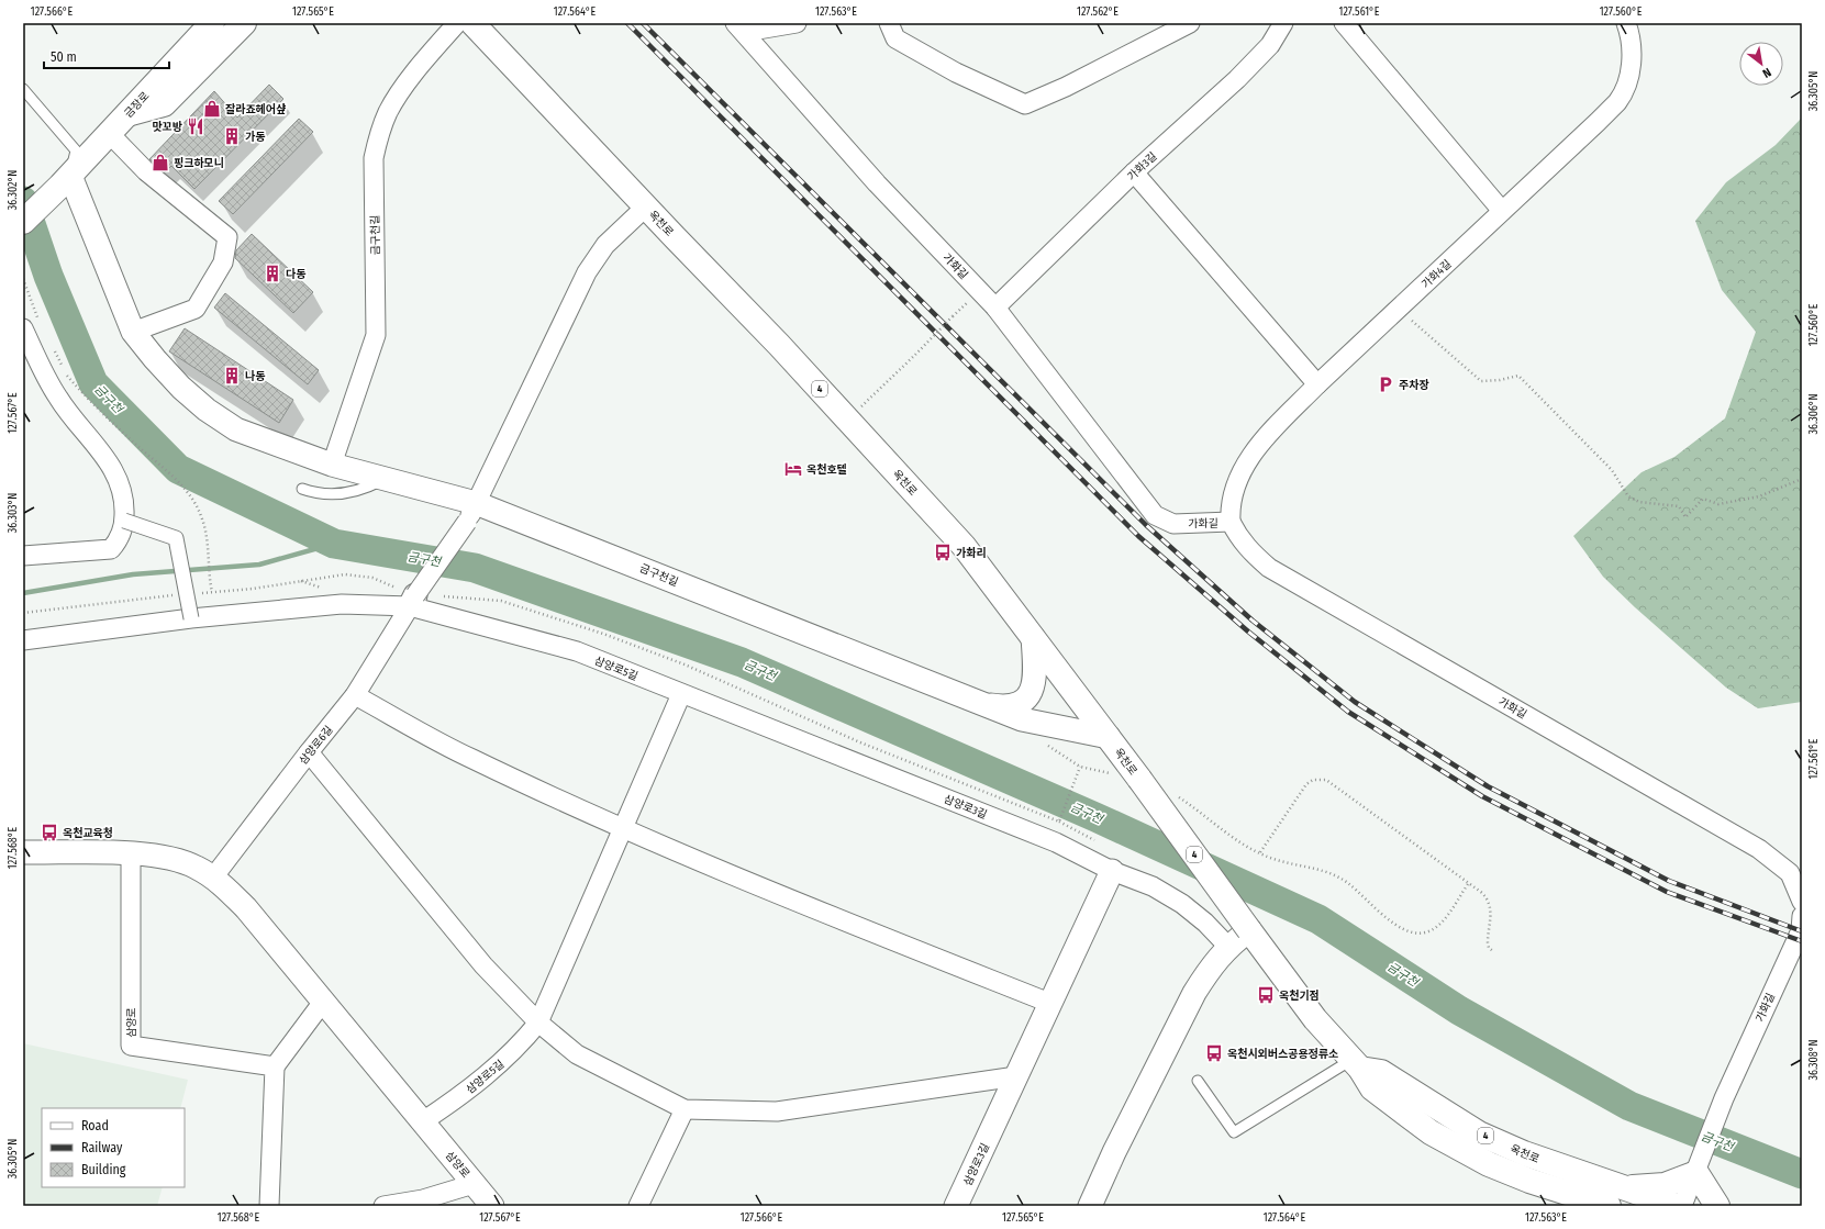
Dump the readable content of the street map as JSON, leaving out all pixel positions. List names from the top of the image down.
{
  "streets": {
    "main road": ["금장로", "옥천로", "4"],
    "street": [
      "가화3길",
      "금구천길",
      "가화길",
      "가화4길",
      "삼양로5길",
      "삼양로6길",
      "삼양로3길",
      "삼양로"
    ]
  },
  "crossings": [
    ["금장로", "금구천길"],
    ["가화3길", "가화길"],
    ["옥천로", "금구천길"],
    ["옥천로", "4"],
    ["옥천로", "삼양로5길"],
    ["옥천로", "삼양로6길"],
    ["가화길", "가화4길"],
    ["삼양로5길", "삼양로6길"],
    ["삼양로5길", "삼양로3길"],
    ["삼양로5길", "삼양로"],
    ["삼양로6길", "삼양로"]
  ],
  "water": ["금구천"],
  "places": {
    "shop": ["잘라죠헤어샾", "핑크하모니"],
    "restaurant": ["맛꼬방"],
    "building": ["가동", "다동", "나동"],
    "parking": ["주차장"],
    "hotel": ["옥천호텔"],
    "bus stop": [
      "가화리",
      "옥천교육청",
      "옥천기점",
      "옥천시외버스공용정류소"
    ]
  },
  "legend": ["Road", "Railway", "Building"],
  "scale_bar": "50 m",
  "north": "bottom right",
  "coordinates": [
    "127.566°E",
    "127.565°E",
    "127.564°E",
    "127.563°E",
    "127.562°E",
    "127.561°E",
    "127.560°E",
    "36.305°N",
    "36.302°N",
    "127.567°E",
    "36.306°N",
    "36.303°N",
    "127.568°E",
    "36.308°N"
  ]
}
